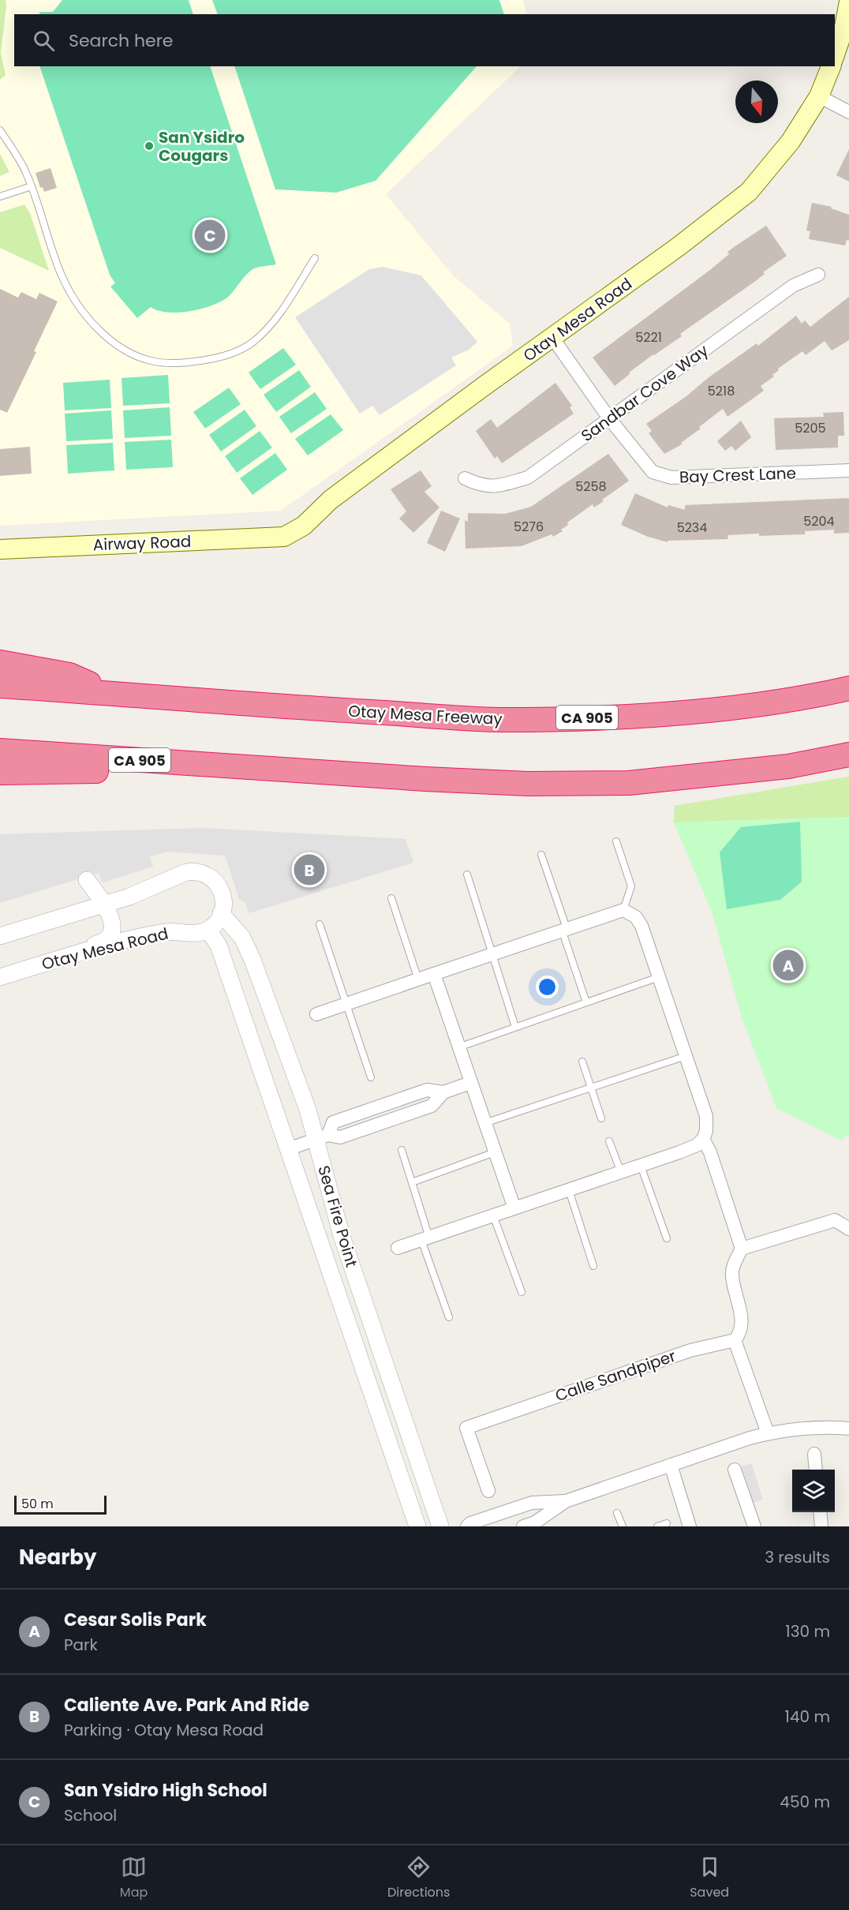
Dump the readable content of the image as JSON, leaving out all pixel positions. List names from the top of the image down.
{
  "streets": {
    "highway": ["Otay Mesa Freeway", "CA 905"],
    "main road": ["Otay Mesa Road", "Airway Road"],
    "street": [
      "Sandbar Cove Way",
      "Bay Crest Lane",
      "Sea Fire Point",
      "Calle Sandpiper"
    ]
  },
  "crossings": [
    ["Otay Mesa Road", "Bay Crest Lane"],
    ["Otay Mesa Road", "Airway Road"],
    ["Otay Mesa Road", "Sea Fire Point"],
    ["Sandbar Cove Way", "Bay Crest Lane"]
  ],
  "places": ["San Ysidro Cougars"],
  "house_numbers": [
    "5221",
    "5218",
    "5205",
    "5258",
    "5204",
    "5276",
    "5234"
  ],
  "scale_bar": "50 m",
  "north": "bottom",
  "page": {
    "search": "Search here",
    "pins": ["C", "B", "A"],
    "scale": "50 m",
    "heading": ["Nearby", "3 results"],
    "list": [
      {
        "mark": "A",
        "name": "Cesar Solis Park",
        "note": "Park",
        "value": "130 m"
      },
      {
        "mark": "B",
        "name": "Caliente Ave. Park And Ride",
        "note": "Parking · Otay Mesa Road",
        "value": "140 m"
      },
      {
        "mark": "C",
        "name": "San Ysidro High School",
        "note": "School",
        "value": "450 m"
      }
    ],
    "nav": ["Map", "Directions", "Saved"]
  }
}
